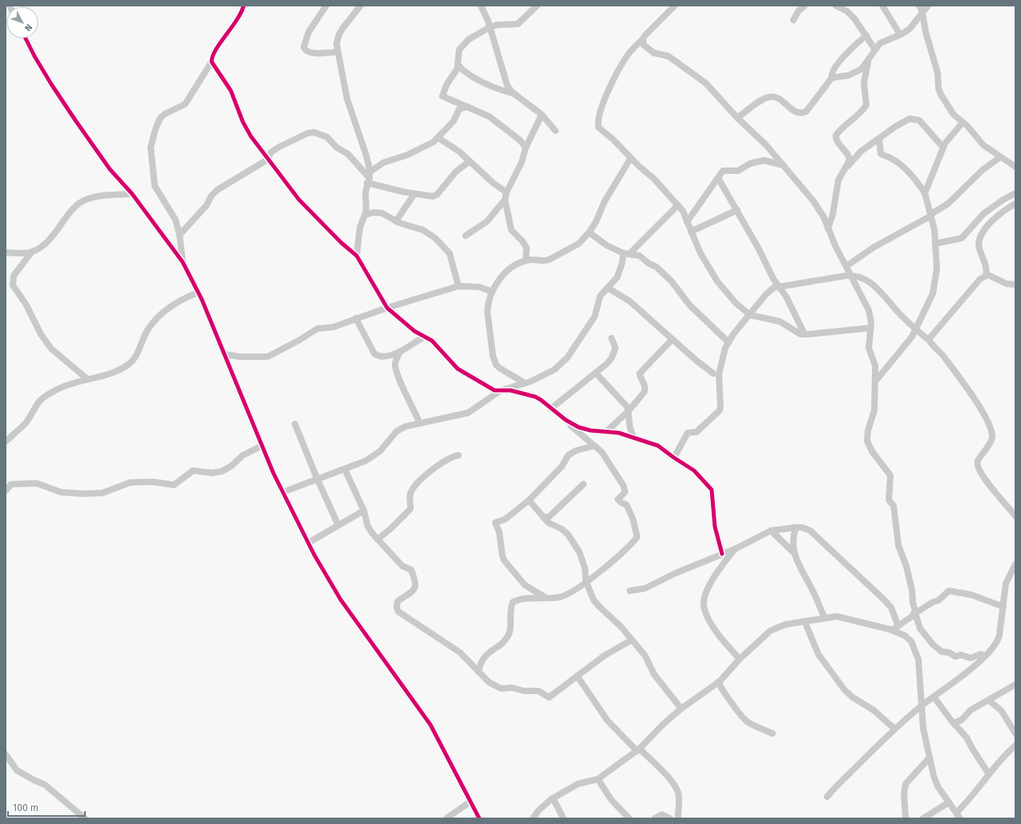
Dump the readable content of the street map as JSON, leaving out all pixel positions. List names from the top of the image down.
{
  "scale_bar": "100 m",
  "north": "bottom right"
}
